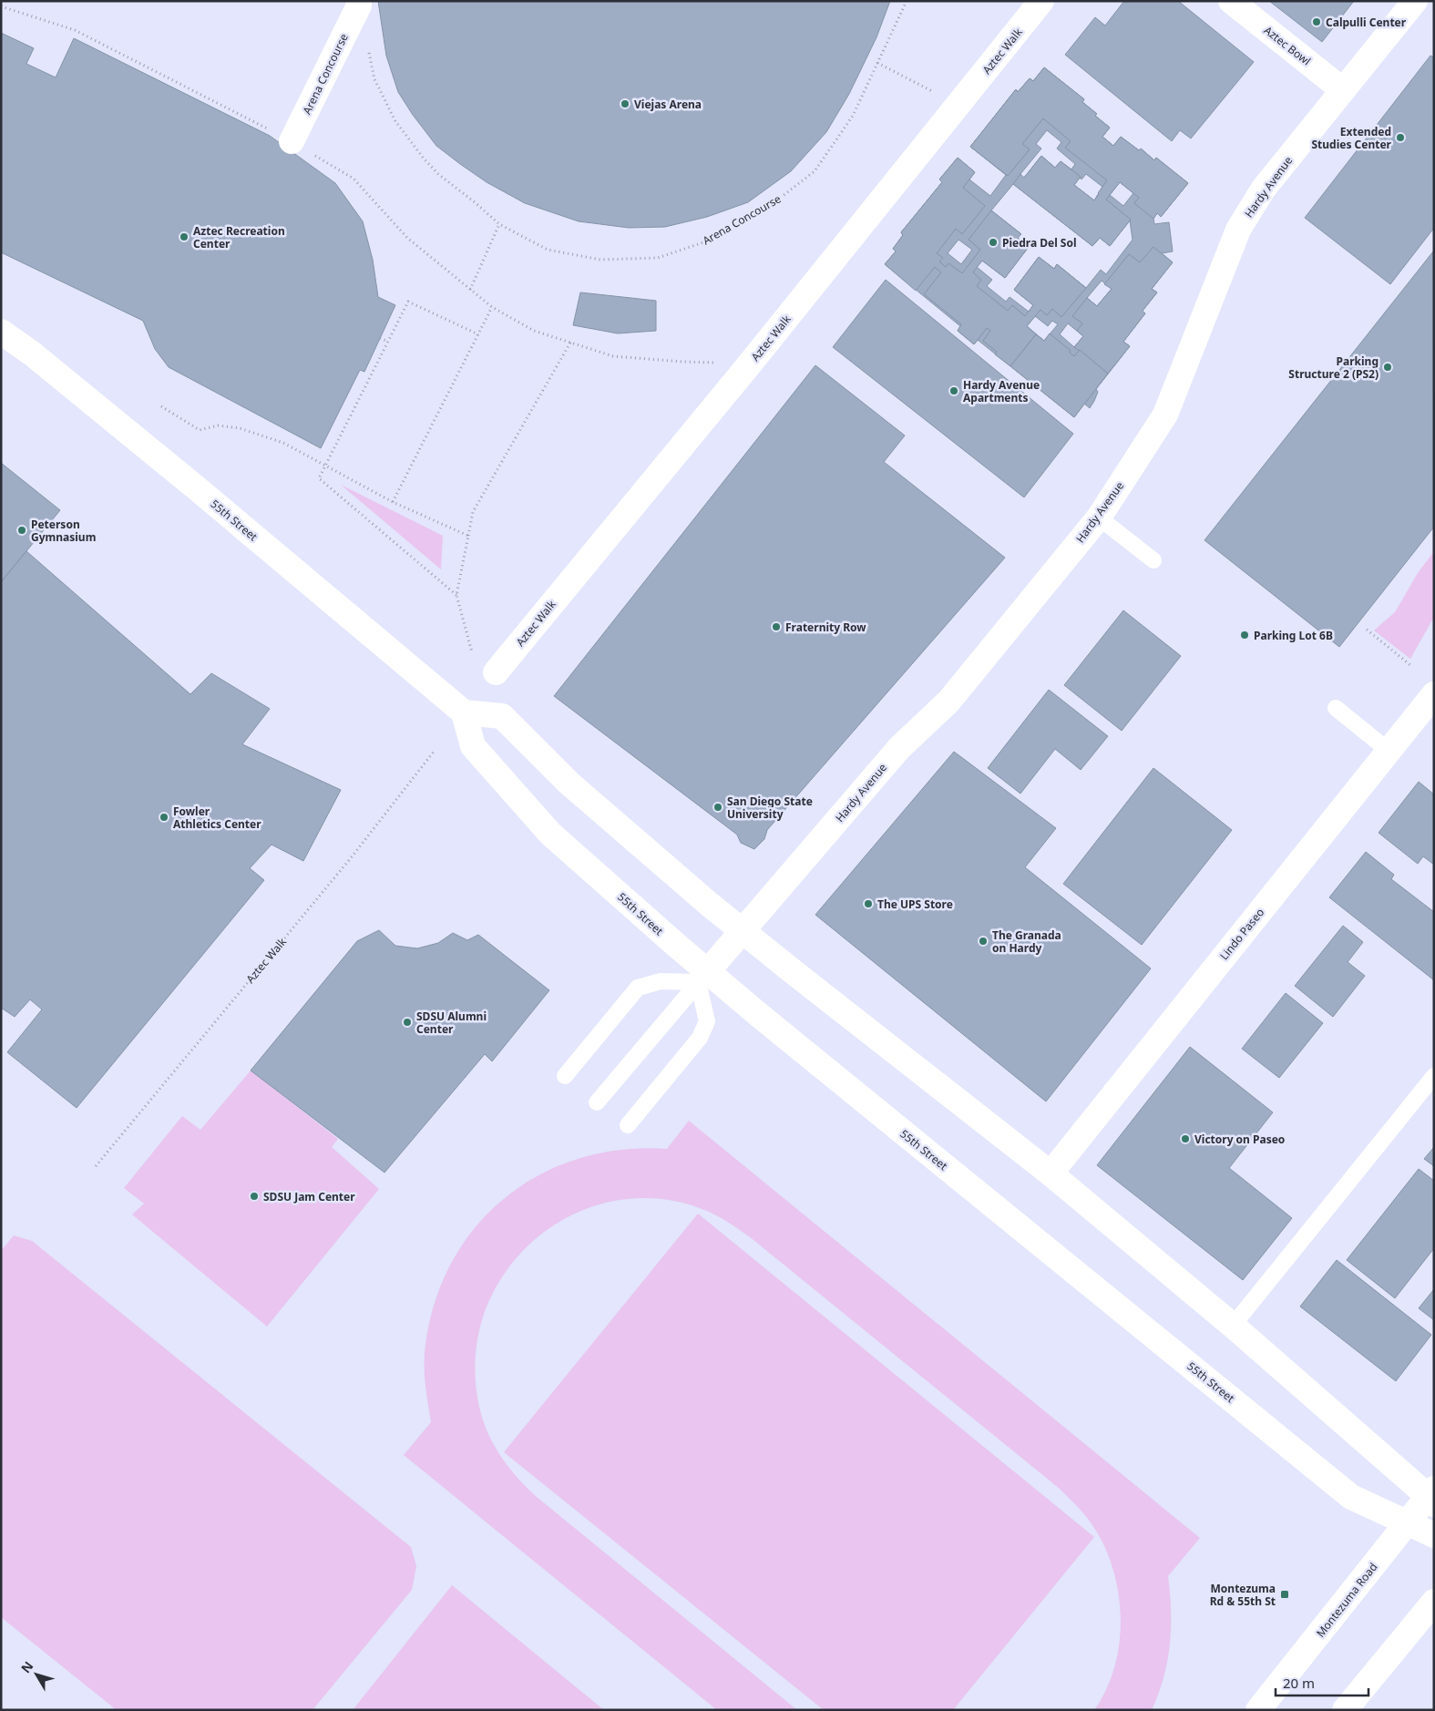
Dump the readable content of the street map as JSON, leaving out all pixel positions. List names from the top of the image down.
{
  "streets": {
    "street": [
      "Aztec Bowl",
      "Aztec Walk",
      "Arena Concourse",
      "Hardy Avenue",
      "55th Street",
      "Lindo Paseo",
      "Montezuma Road"
    ]
  },
  "crossings": [
    ["Aztec Bowl", "Hardy Avenue"],
    ["Hardy Avenue", "55th Street"],
    ["55th Street", "Montezuma Road"]
  ],
  "places": {
    "other": [
      "Calpulli Center",
      "Viejas Arena",
      "Extended Studies Center",
      "Aztec Recreation Center",
      "Piedra Del Sol",
      "Parking Structure 2 (PS2)",
      "Hardy Avenue Apartments",
      "Peterson Gymnasium",
      "Fraternity Row",
      "Parking Lot 6B",
      "San Diego State University",
      "Fowler Athletics Center",
      "The UPS Store",
      "The Granada on Hardy",
      "SDSU Alumni Center",
      "Victory on Paseo",
      "SDSU Jam Center"
    ],
    "transit": ["Montezuma Rd & 55th St"]
  },
  "scale_bar": "20 m",
  "north": "top left"
}
